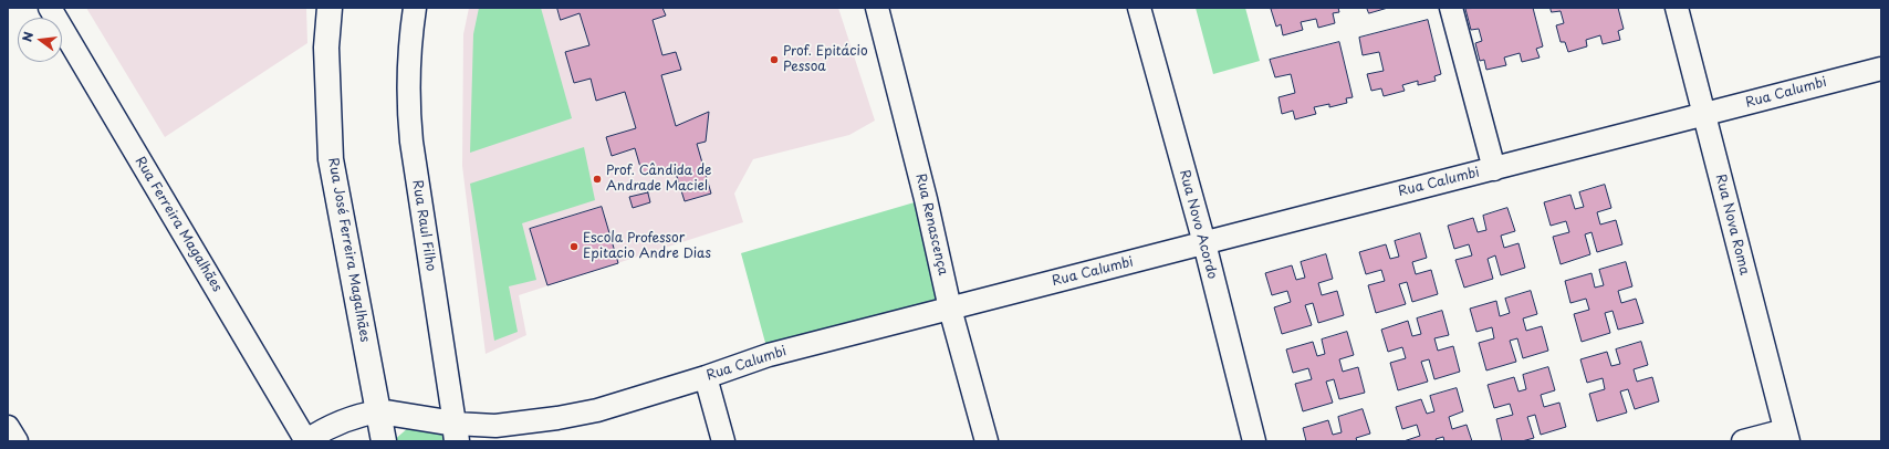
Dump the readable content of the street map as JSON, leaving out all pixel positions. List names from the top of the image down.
{
  "streets": {
    "main road": ["Rua Calumbi", "Rua José Ferreira Magalhães"],
    "street": [
      "Rua Ferreira Magalhães",
      "Rua Renascença",
      "Rua Novo Acordo",
      "Rua Nova Roma",
      "Rua Raul Filho"
    ]
  },
  "crossings": [
    ["Rua Calumbi", "Rua Ferreira Magalhães"],
    ["Rua Calumbi", "Rua Renascença"],
    ["Rua Calumbi", "Rua Novo Acordo"],
    ["Rua Calumbi", "Rua Nova Roma"],
    ["Rua Calumbi", "Rua Raul Filho"],
    ["Rua Calumbi", "Rua José Ferreira Magalhães"]
  ],
  "places": ["Prof. Epitácio Pessoa", "Prof. Cândida de Andrade Maciel", "Escola Professor Epitacio Andre Dias"],
  "north": "left"
}
